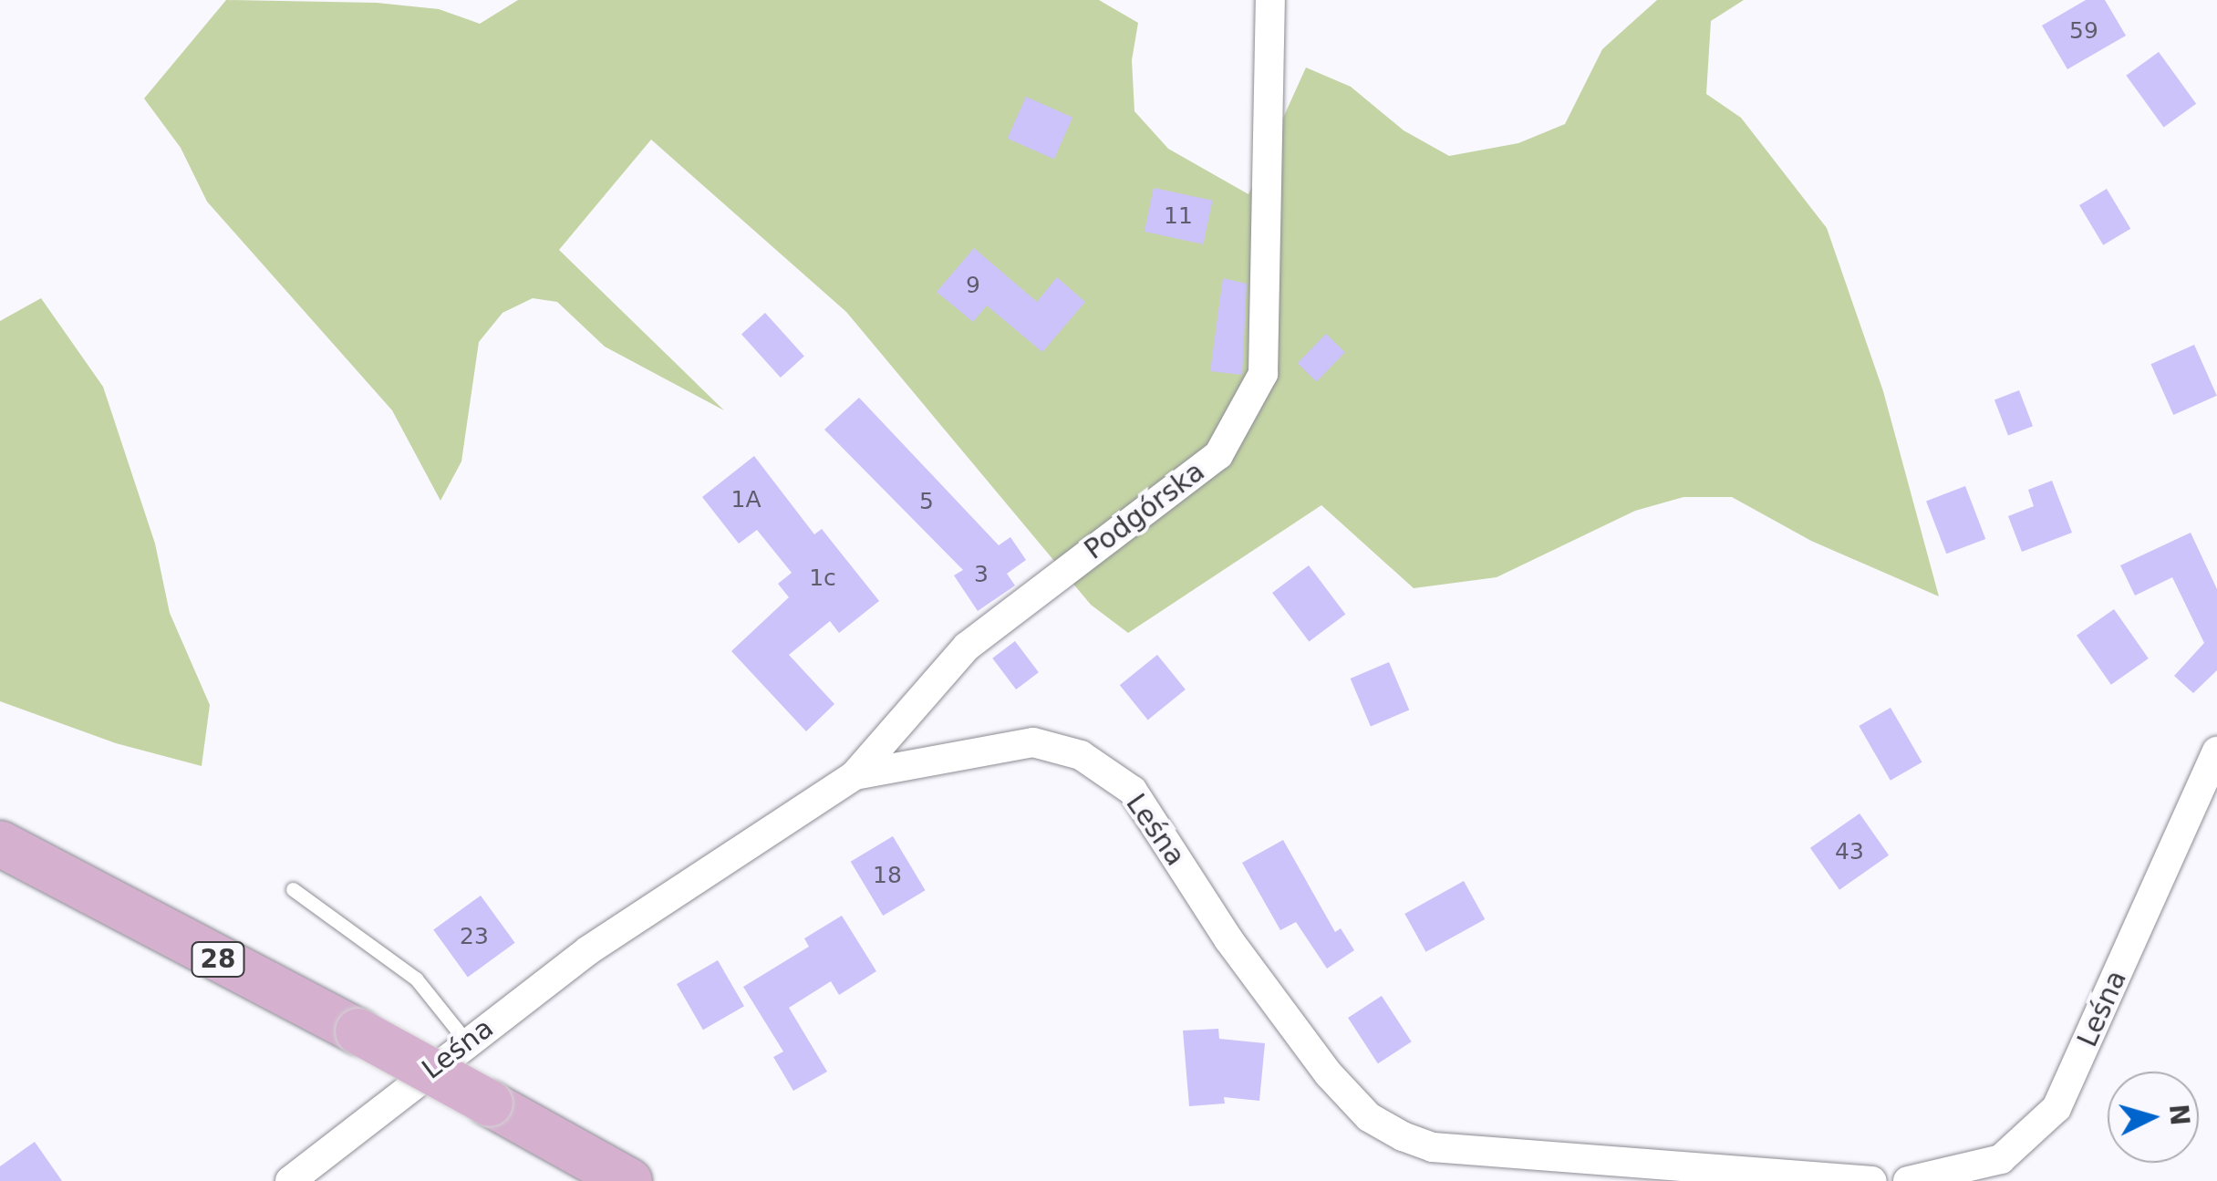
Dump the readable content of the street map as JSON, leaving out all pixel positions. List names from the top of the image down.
{
  "streets": {
    "main road": ["28"],
    "street": ["Podgórska", "Leśna"]
  },
  "crossings": [
    ["Podgórska", "Leśna"]
  ],
  "house_numbers": [
    "59",
    "11",
    "9",
    "1A",
    "5",
    "3",
    "1c",
    "43",
    "18",
    "23"
  ],
  "north": "right"
}
